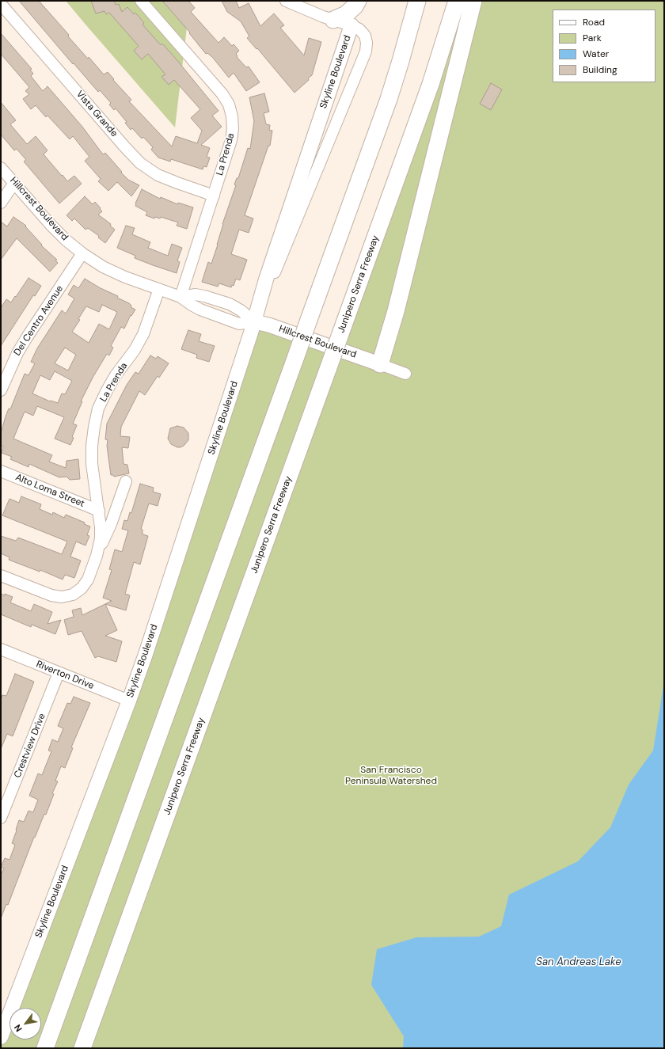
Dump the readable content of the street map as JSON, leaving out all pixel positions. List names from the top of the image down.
{
  "streets": {
    "highway": ["Junipero Serra Freeway"],
    "main road": ["Skyline Boulevard", "Hillcrest Boulevard"],
    "street": [
      "Vista Grande",
      "La Prenda",
      "Del Centro Avenue",
      "Alto Loma Street",
      "Riverton Drive",
      "Crestview Drive"
    ]
  },
  "crossings": [
    ["Skyline Boulevard", "Hillcrest Boulevard"],
    ["Skyline Boulevard", "Riverton Drive"],
    ["Vista Grande", "La Prenda"],
    ["La Prenda", "Hillcrest Boulevard"],
    ["La Prenda", "Alto Loma Street"],
    ["Hillcrest Boulevard", "Del Centro Avenue"],
    ["Riverton Drive", "Crestview Drive"]
  ],
  "water": ["San Andreas Lake"],
  "parks": ["San Francisco Peninsula Watershed"],
  "legend": [
    "Road",
    "Park",
    "Water",
    "Building"
  ],
  "north": "bottom left"
}
